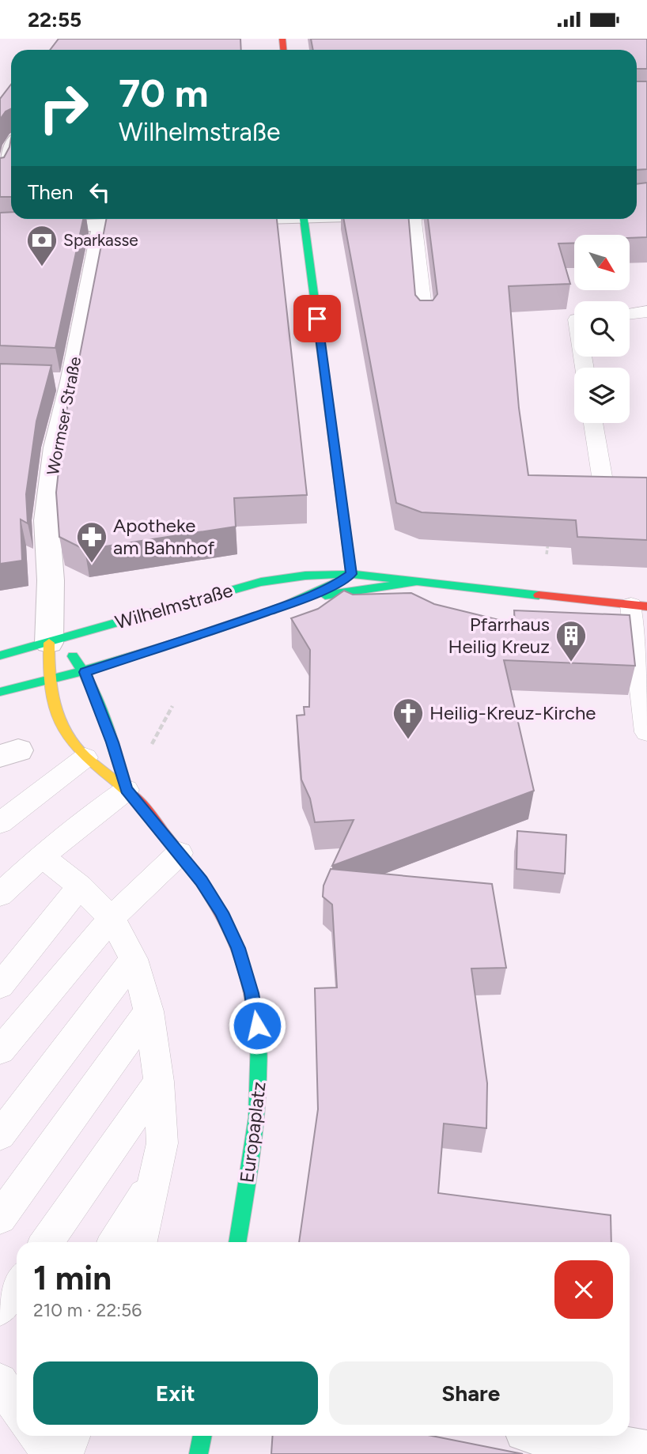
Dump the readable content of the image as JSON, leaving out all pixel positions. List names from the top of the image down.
{
  "streets": {
    "main road": ["Wilhelmstraße", "Europaplatz"],
    "street": ["Wormser Straße"]
  },
  "crossings": [
    ["Wormser Straße", "Wilhelmstraße"],
    ["Wormser Straße", "Europaplatz"],
    ["Wilhelmstraße", "Europaplatz"]
  ],
  "places": {
    "bank": ["Sparkasse"],
    "pharmacy": ["Apotheke am Bahnhof"],
    "building": ["Pfarrhaus Heilig Kreuz"],
    "church": ["Heilig-Kreuz-Kirche"]
  },
  "north": "bottom right",
  "page": {
    "status": "22:55",
    "turn": ["70 m", "Wilhelmstraße"],
    "then": "Then",
    "heading": ["1 min", "210 m · 22:56"],
    "buttons": ["Exit", "Share"]
  }
}
